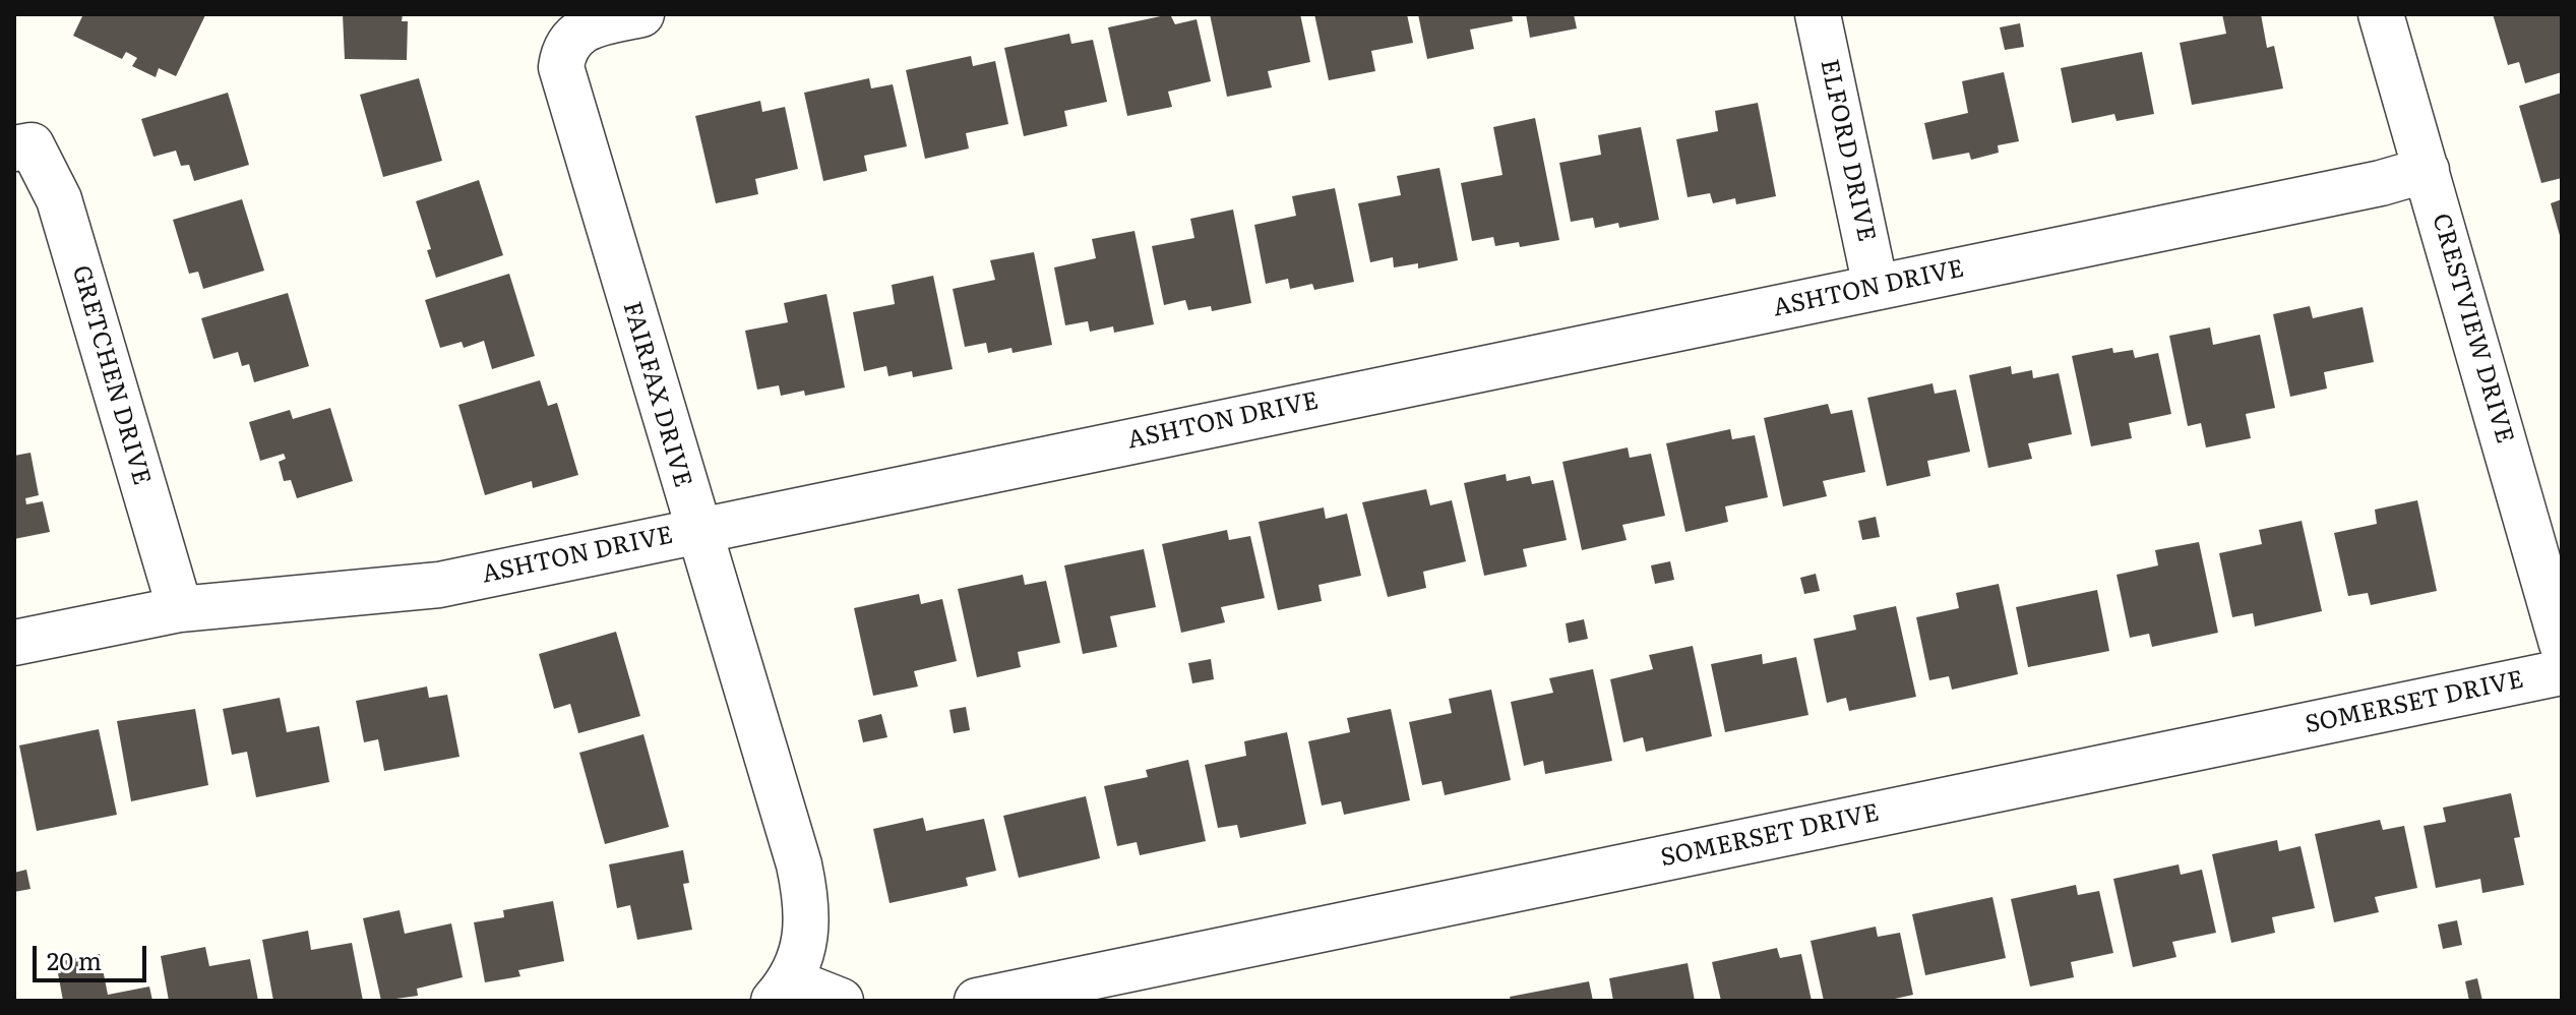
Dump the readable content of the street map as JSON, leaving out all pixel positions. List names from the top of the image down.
{
  "streets": {
    "street": [
      "ELFORD DRIVE",
      "ASHTON DRIVE",
      "CRESTVIEW DRIVE",
      "GRETCHEN DRIVE",
      "FAIRFAX DRIVE",
      "SOMERSET DRIVE"
    ]
  },
  "crossings": [
    ["ELFORD DRIVE", "ASHTON DRIVE"],
    ["ASHTON DRIVE", "CRESTVIEW DRIVE"],
    ["ASHTON DRIVE", "GRETCHEN DRIVE"],
    ["ASHTON DRIVE", "FAIRFAX DRIVE"]
  ],
  "scale_bar": "20 m"
}
